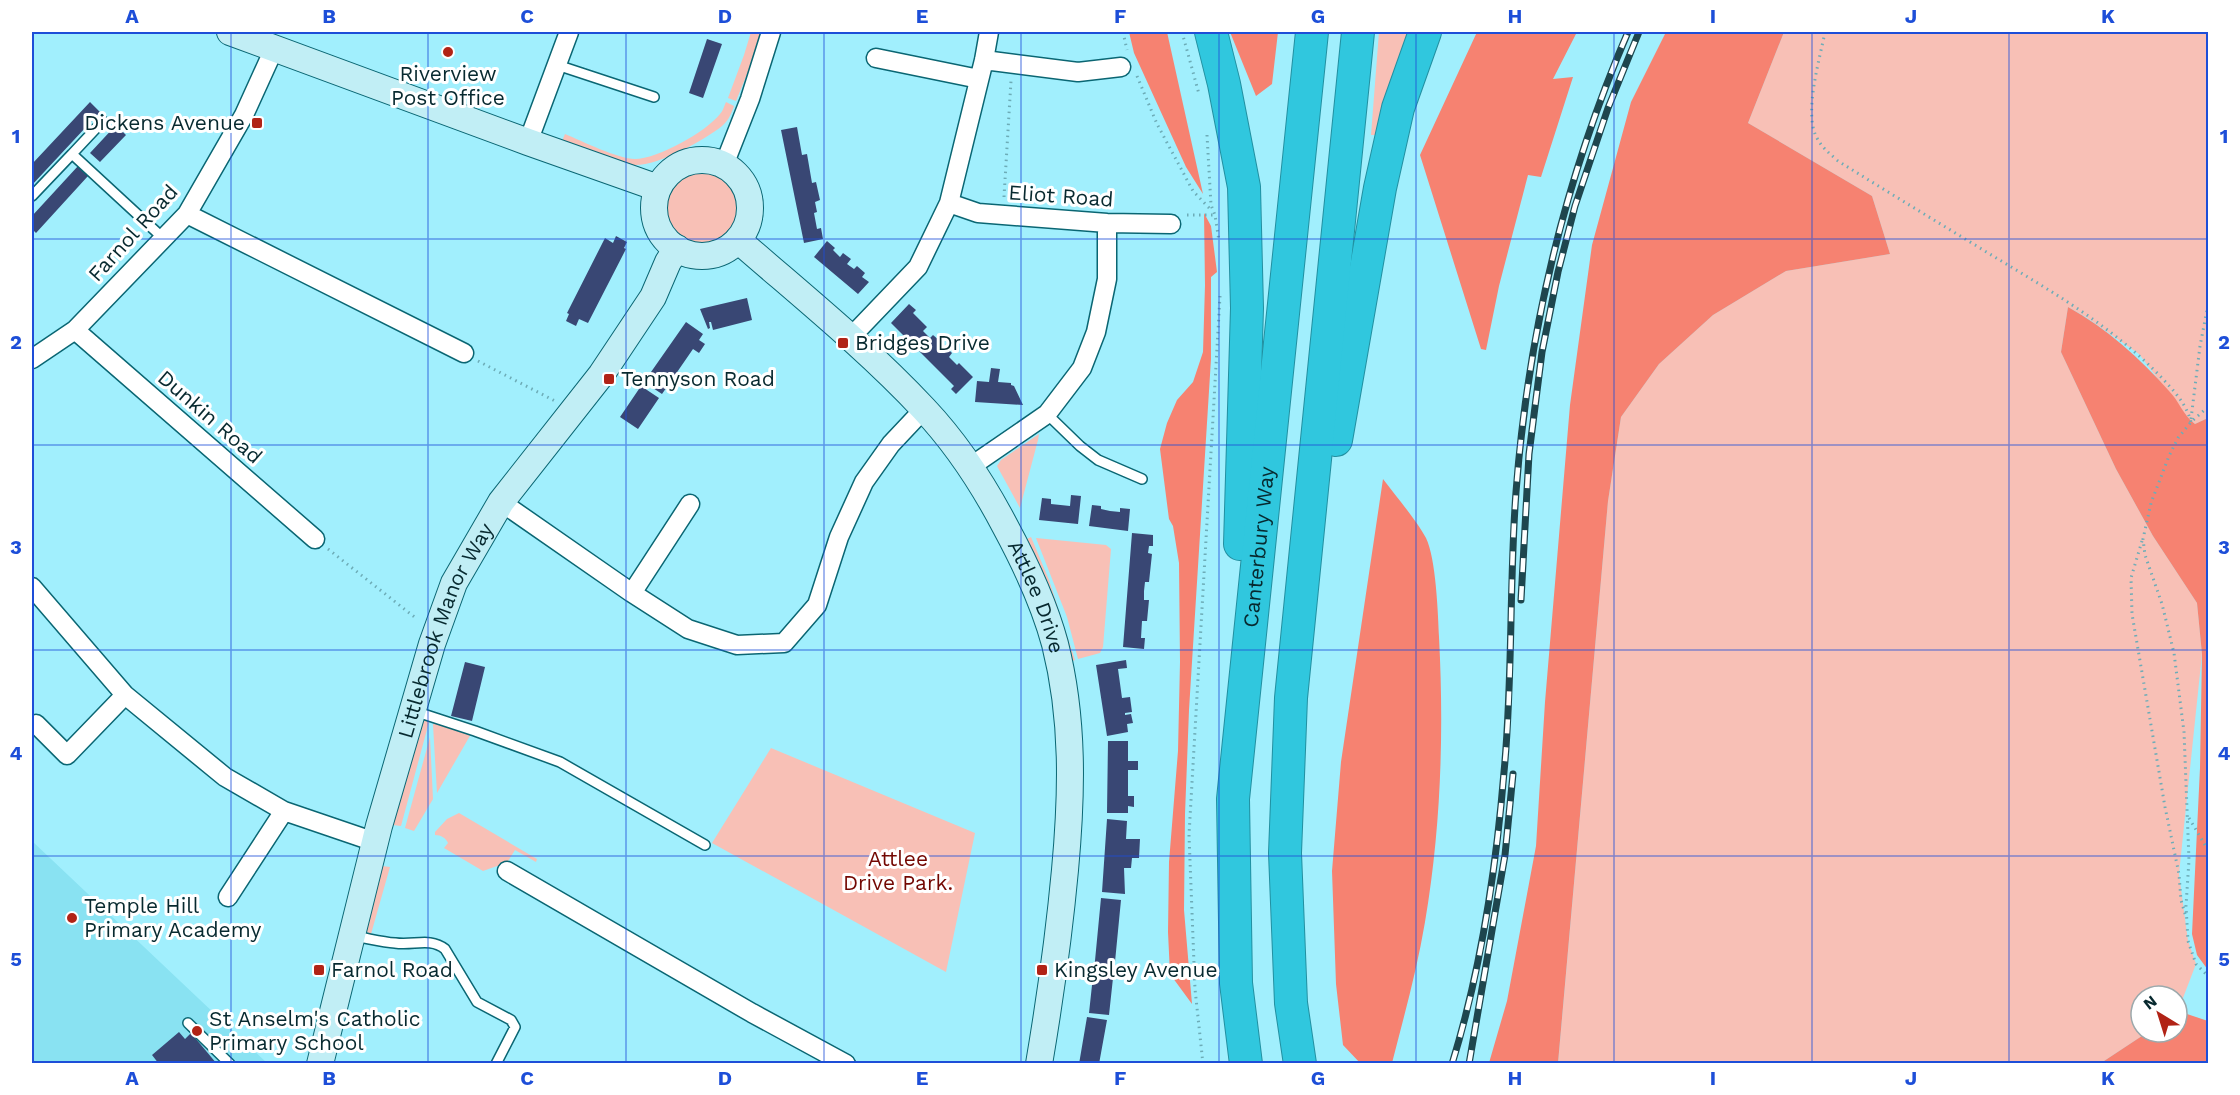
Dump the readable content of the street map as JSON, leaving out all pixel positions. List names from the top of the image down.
{
  "streets": {
    "highway": ["Canterbury Way"],
    "street": [
      "Eliot Road",
      "Farnol Road",
      "Dunkin Road",
      "Attlee Drive",
      "Littlebrook Manor Way"
    ]
  },
  "crossings": [
    ["Farnol Road", "Dunkin Road"],
    ["Attlee Drive", "Littlebrook Manor Way"]
  ],
  "parks": ["Attlee Drive Park."],
  "places": {
    "other": ["Riverview Post Office", "Temple Hill Primary Academy", "St Anselm's Catholic Primary School"],
    "transit": [
      "Dickens Avenue",
      "Bridges Drive",
      "Tennyson Road",
      "Farnol Road",
      "Kingsley Avenue"
    ]
  },
  "north": "top left",
  "grid": {
    "columns": [
      "A",
      "B",
      "C",
      "D",
      "E",
      "F",
      "G",
      "H",
      "I",
      "J",
      "K"
    ],
    "rows": [
      "1",
      "2",
      "3",
      "4",
      "5"
    ]
  }
}
